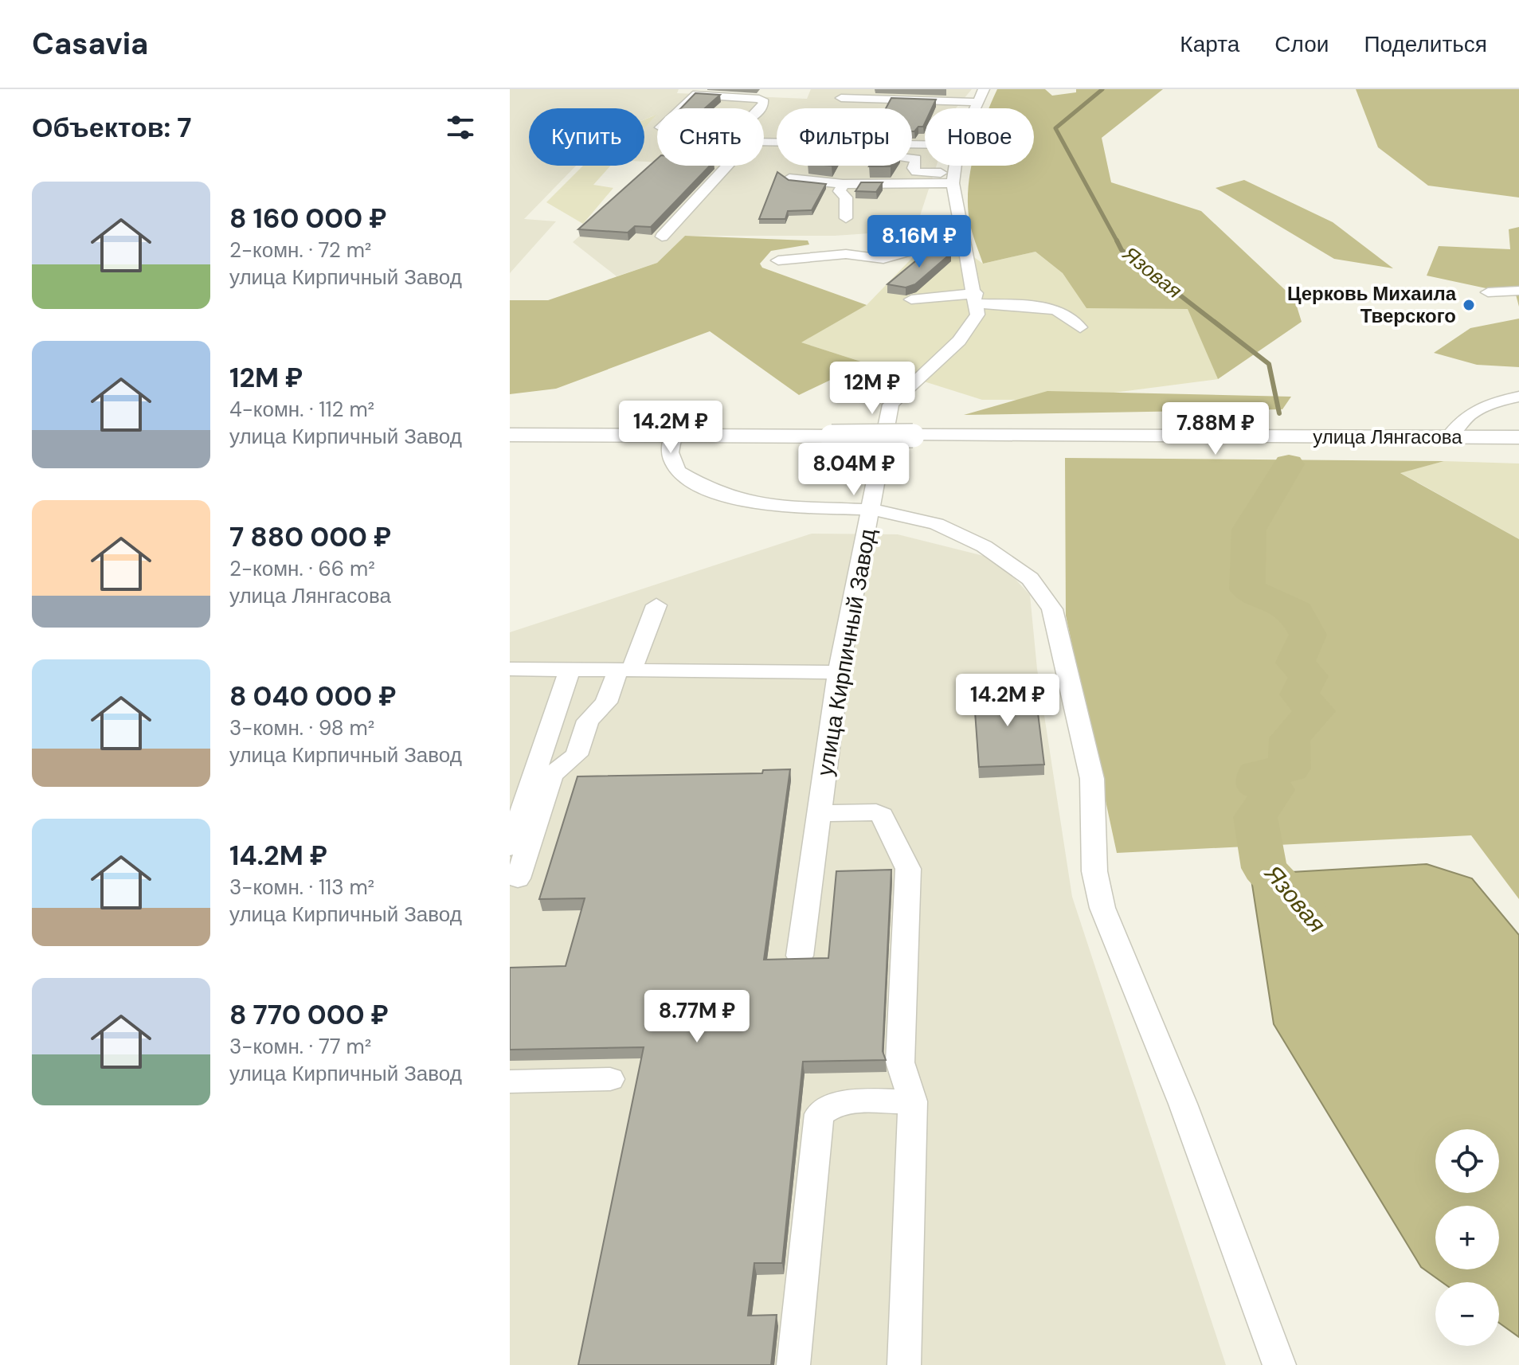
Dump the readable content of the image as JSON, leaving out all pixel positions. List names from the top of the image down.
{
  "streets": {
    "main road": ["улица Лянгасова"],
    "street": ["улица Кирпичный Завод"]
  },
  "water": ["Язовая"],
  "places": ["Церковь Михаила Тверского"],
  "page": {
    "header": "Casavia",
    "nav": ["Карта", "Слои", "Поделиться"],
    "heading": "Объектов: 7",
    "chip": [
      "Купить",
      "Снять",
      "Фильтры",
      "Новое"
    ],
    "list": [
      {
        "name": "8 160 000 ₽",
        "note": "2-комн. · 72 m² · улица Кирпичный Завод"
      },
      {
        "name": "12M ₽",
        "note": "4-комн. · 112 m² · улица Кирпичный Завод"
      },
      {
        "name": "7 880 000 ₽",
        "note": "2-комн. · 66 m² · улица Лянгасова"
      },
      {
        "name": "8 040 000 ₽",
        "note": "3-комн. · 98 m² · улица Кирпичный Завод"
      },
      {
        "name": "14.2M ₽",
        "note": "3-комн. · 113 m² · улица Кирпичный Завод"
      },
      {
        "name": "8 770 000 ₽",
        "note": "3-комн. · 77 m² · улица Кирпичный Завод"
      }
    ],
    "price": [
      "8.16M ₽",
      "12M ₽",
      "14.2M ₽",
      "7.88M ₽",
      "8.04M ₽",
      "14.2M ₽",
      "8.77M ₽"
    ],
    "map_buttons": ["+", "−"]
  }
}
